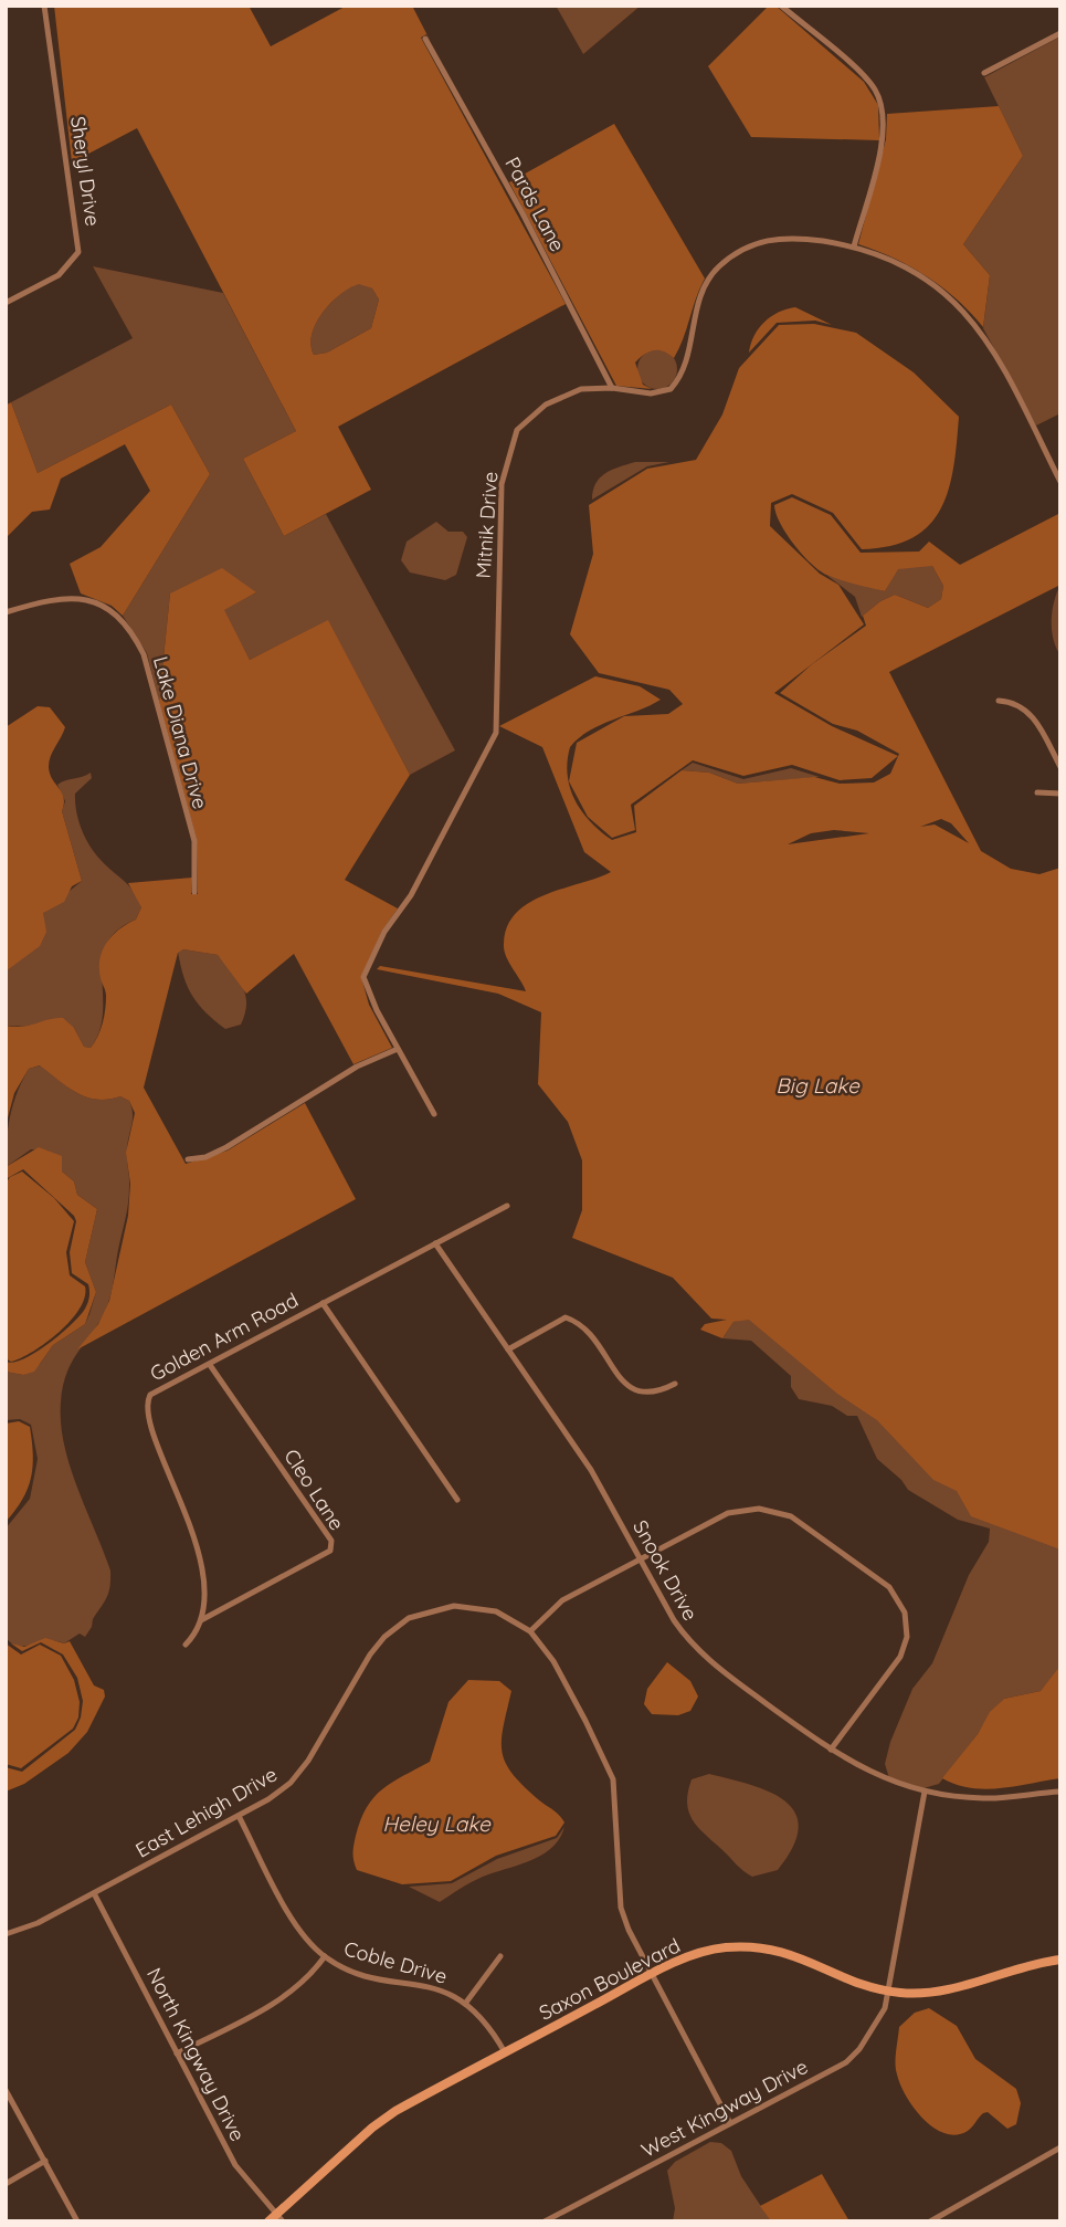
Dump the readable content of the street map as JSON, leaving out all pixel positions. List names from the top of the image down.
{
  "streets": {
    "main road": ["Saxon Boulevard"],
    "street": [
      "Sheryl Drive",
      "Pards Lane",
      "Mitnik Drive",
      "Lake Diana Drive",
      "Golden Arm Road",
      "Cleo Lane",
      "Snook Drive",
      "East Lehigh Drive",
      "Coble Drive",
      "North Kingway Drive",
      "West Kingway Drive"
    ]
  },
  "crossings": [
    ["Pards Lane", "Mitnik Drive"],
    ["Golden Arm Road", "Cleo Lane"],
    ["Golden Arm Road", "Snook Drive"],
    ["Snook Drive", "West Kingway Drive"],
    ["East Lehigh Drive", "Coble Drive"],
    ["East Lehigh Drive", "North Kingway Drive"],
    ["Coble Drive", "Saxon Boulevard"],
    ["Saxon Boulevard", "North Kingway Drive"],
    ["Saxon Boulevard", "West Kingway Drive"]
  ],
  "water": ["Big Lake", "Heley Lake"]
}
